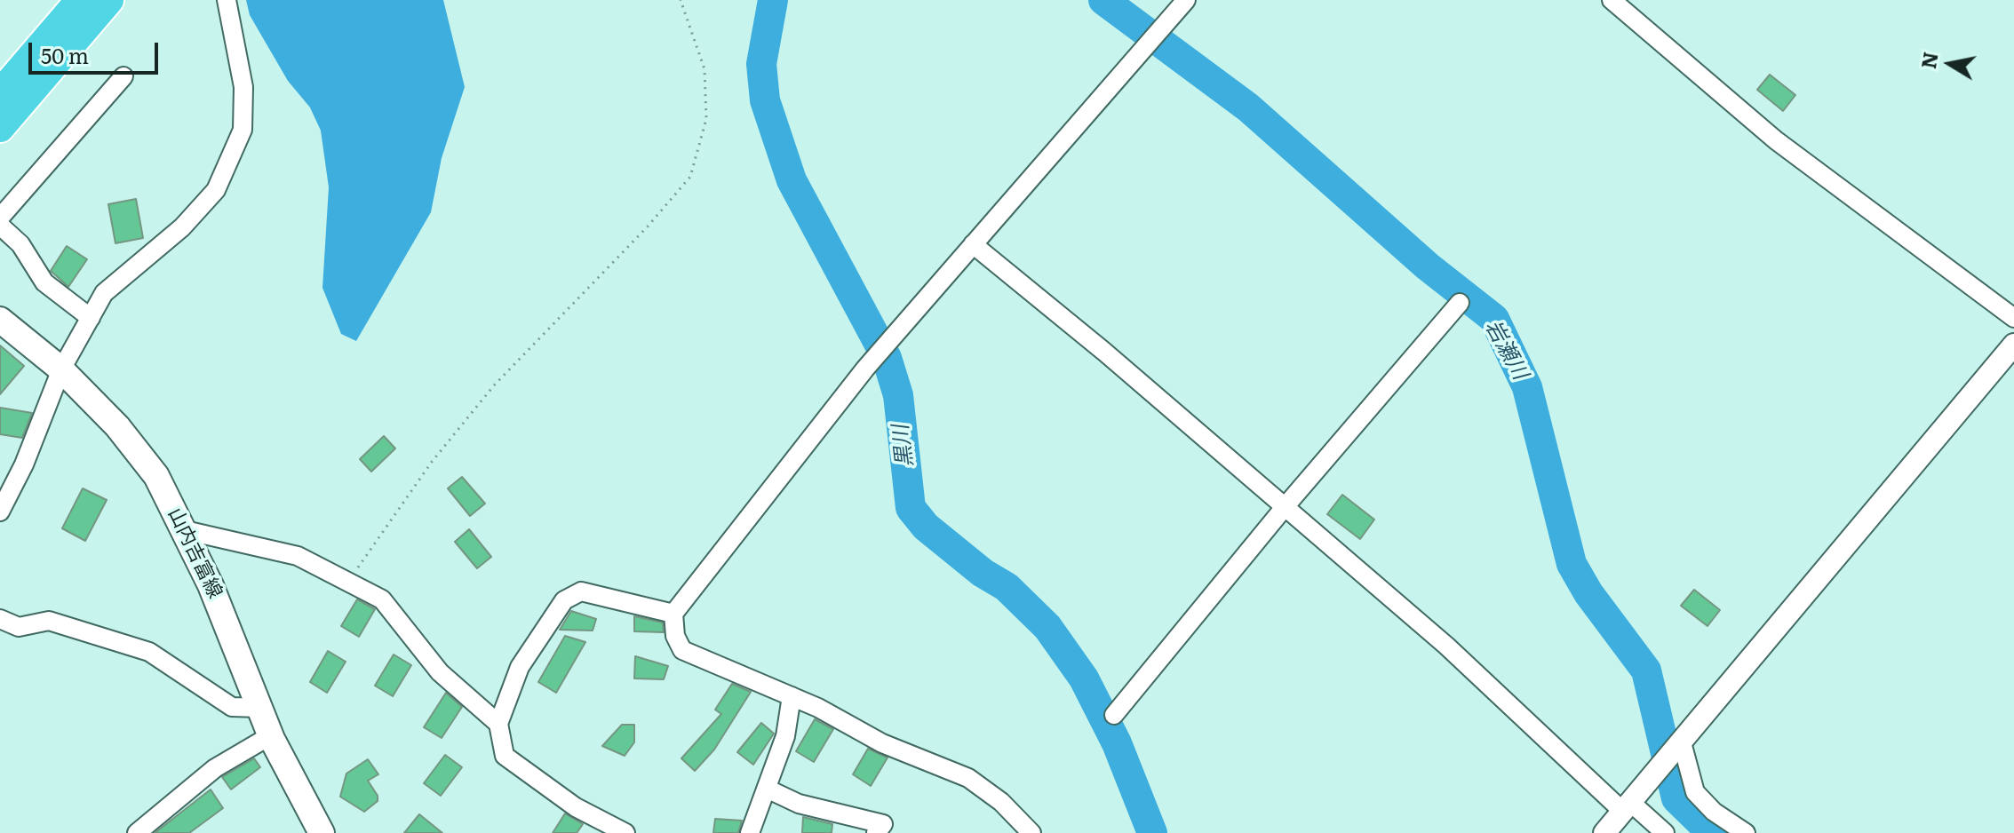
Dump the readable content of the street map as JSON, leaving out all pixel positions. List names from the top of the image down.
{
  "streets": {
    "main road": ["山内吉富線"]
  },
  "water": ["岩瀬川", "黒川"],
  "scale_bar": "50 m",
  "north": "left"
}
